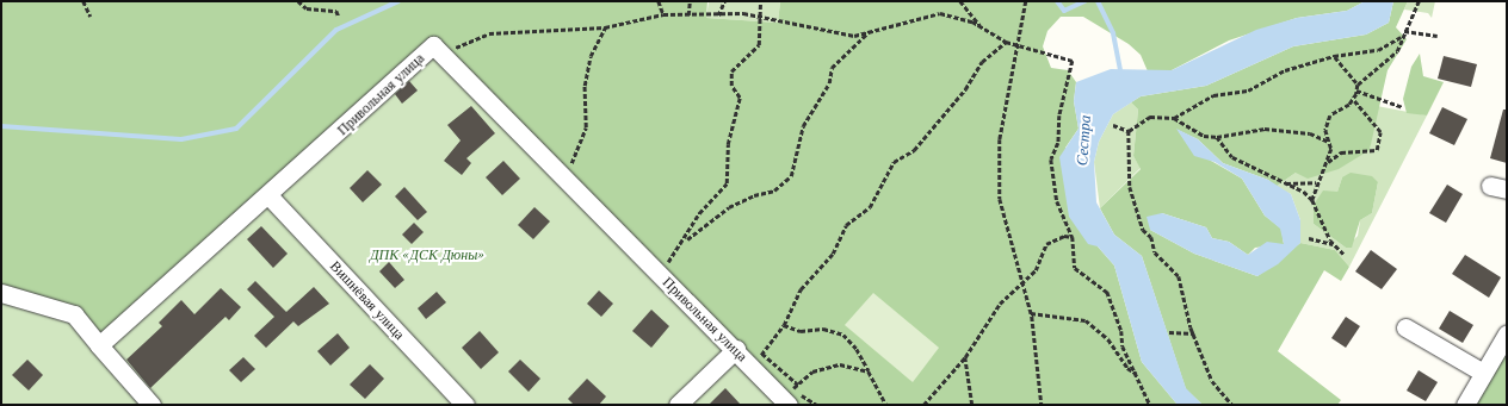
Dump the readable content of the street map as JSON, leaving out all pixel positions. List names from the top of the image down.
{
  "streets": {
    "street": ["Привольная улица", "Вишнёвая улица"]
  },
  "crossings": [
    ["Привольная улица", "Вишнёвая улица"]
  ],
  "water": ["Сестра"],
  "parks": ["ДПК «ДСК Дюны»"]
}
